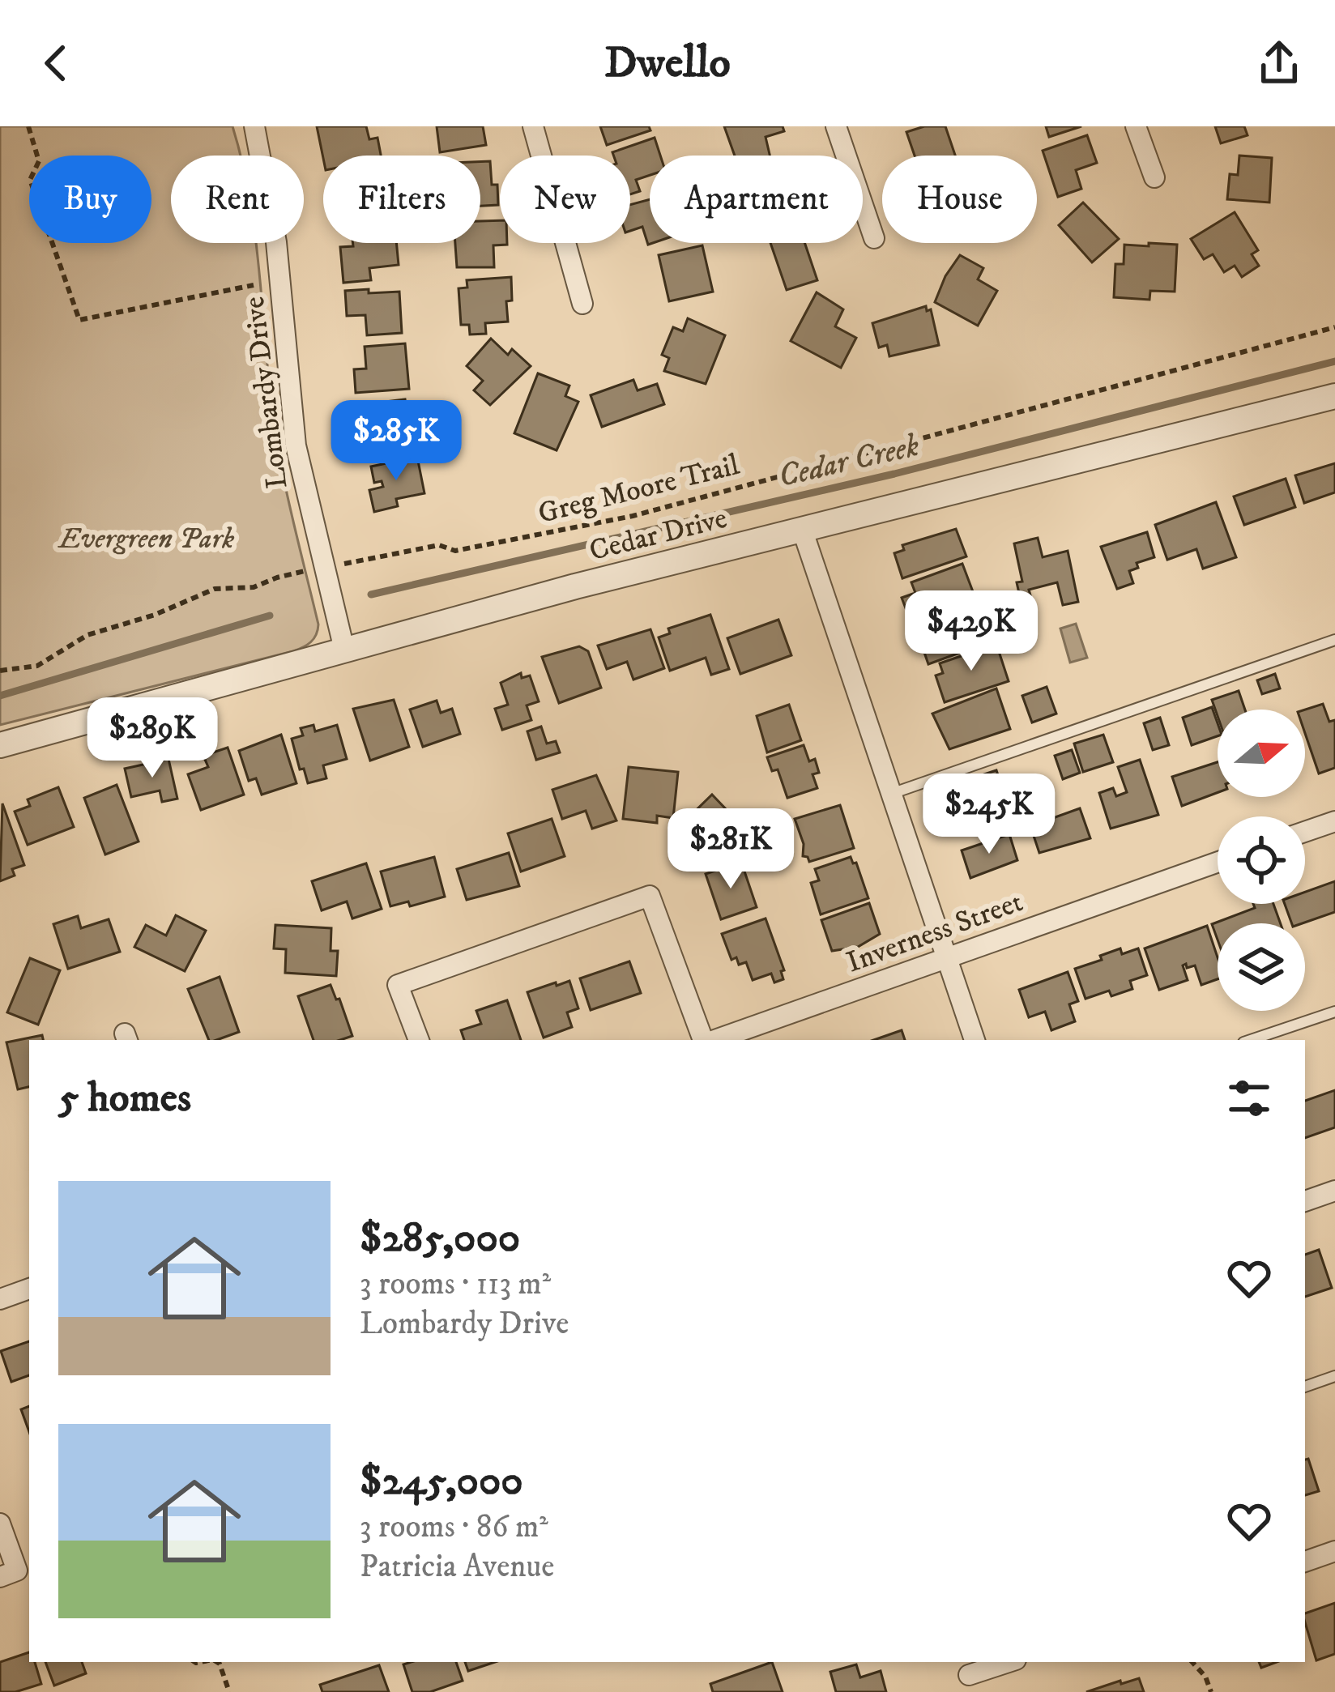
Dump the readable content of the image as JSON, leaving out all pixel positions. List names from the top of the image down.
{
  "streets": {
    "street": ["Lombardy Drive", "Cedar Drive", "Inverness Street"],
    "path": ["Greg Moore Trail"]
  },
  "crossings": [
    ["Lombardy Drive", "Cedar Drive"]
  ],
  "water": ["Cedar Creek"],
  "parks": ["Evergreen Park"],
  "north": "right",
  "page": {
    "header": "Dwello",
    "chip": [
      "Buy",
      "Rent",
      "Filters",
      "New",
      "Apartment",
      "House"
    ],
    "price": [
      "$285K",
      "$429K",
      "$289K",
      "$245K",
      "$281K"
    ],
    "heading": "5 homes",
    "list": [
      {
        "name": "$285,000",
        "note": "3 rooms · 113 m² · Lombardy Drive"
      },
      {
        "name": "$245,000",
        "note": "3 rooms · 86 m² · Patricia Avenue"
      }
    ]
  }
}
